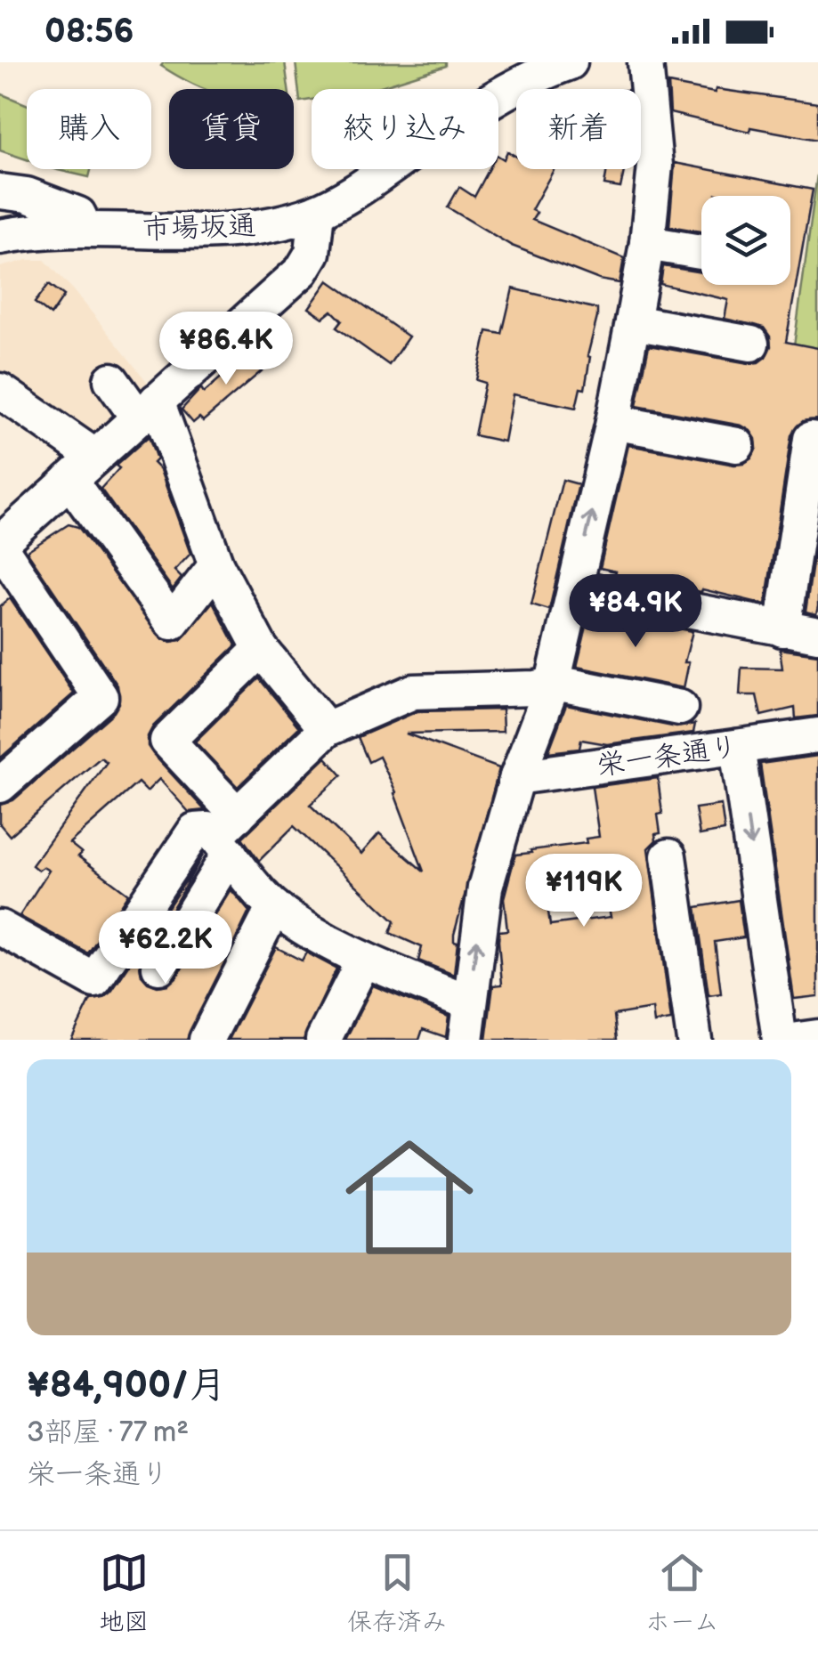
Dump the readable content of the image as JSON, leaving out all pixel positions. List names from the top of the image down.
{
  "streets": {
    "street": ["市場坂通", "栄一条通り"]
  },
  "page": {
    "status": "08:56",
    "chip": [
      "購入",
      "賃貸",
      "絞り込み",
      "新着"
    ],
    "price": [
      "¥86.4K",
      "¥84.9K",
      "¥119K",
      "¥62.2K"
    ],
    "list": [
      {
        "name": "¥84,900/月",
        "note": "3部屋 · 77 m² · 栄一条通り"
      }
    ],
    "tabs": ["地図", "保存済み", "ホーム"]
  }
}
